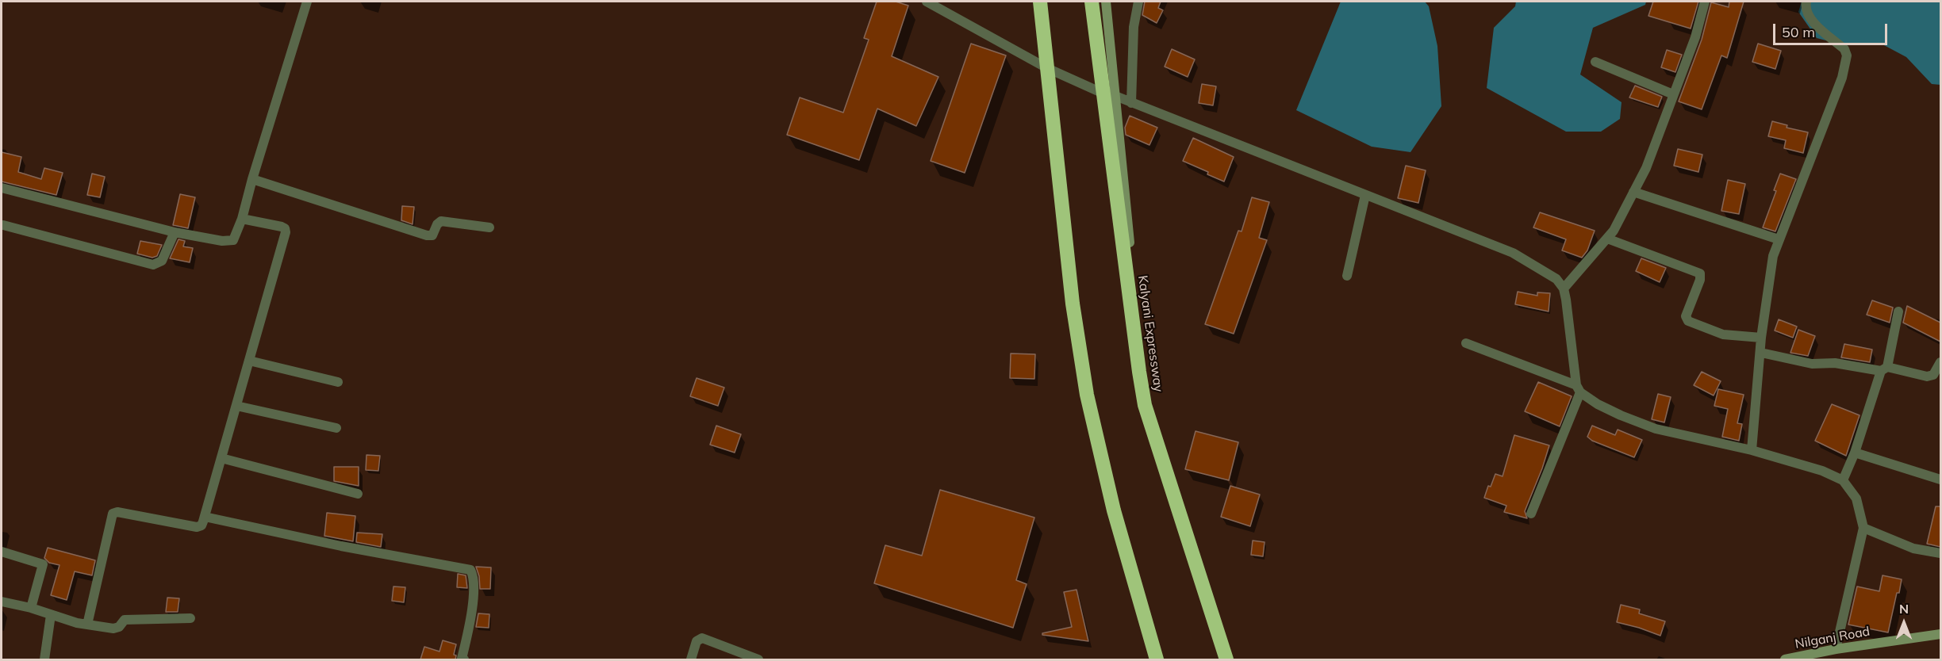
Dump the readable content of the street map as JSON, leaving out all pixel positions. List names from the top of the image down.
{
  "streets": {
    "highway": ["Kalyani Expressway"],
    "street": ["Nilganj Road"]
  },
  "scale_bar": "50 m",
  "north": "top"
}
